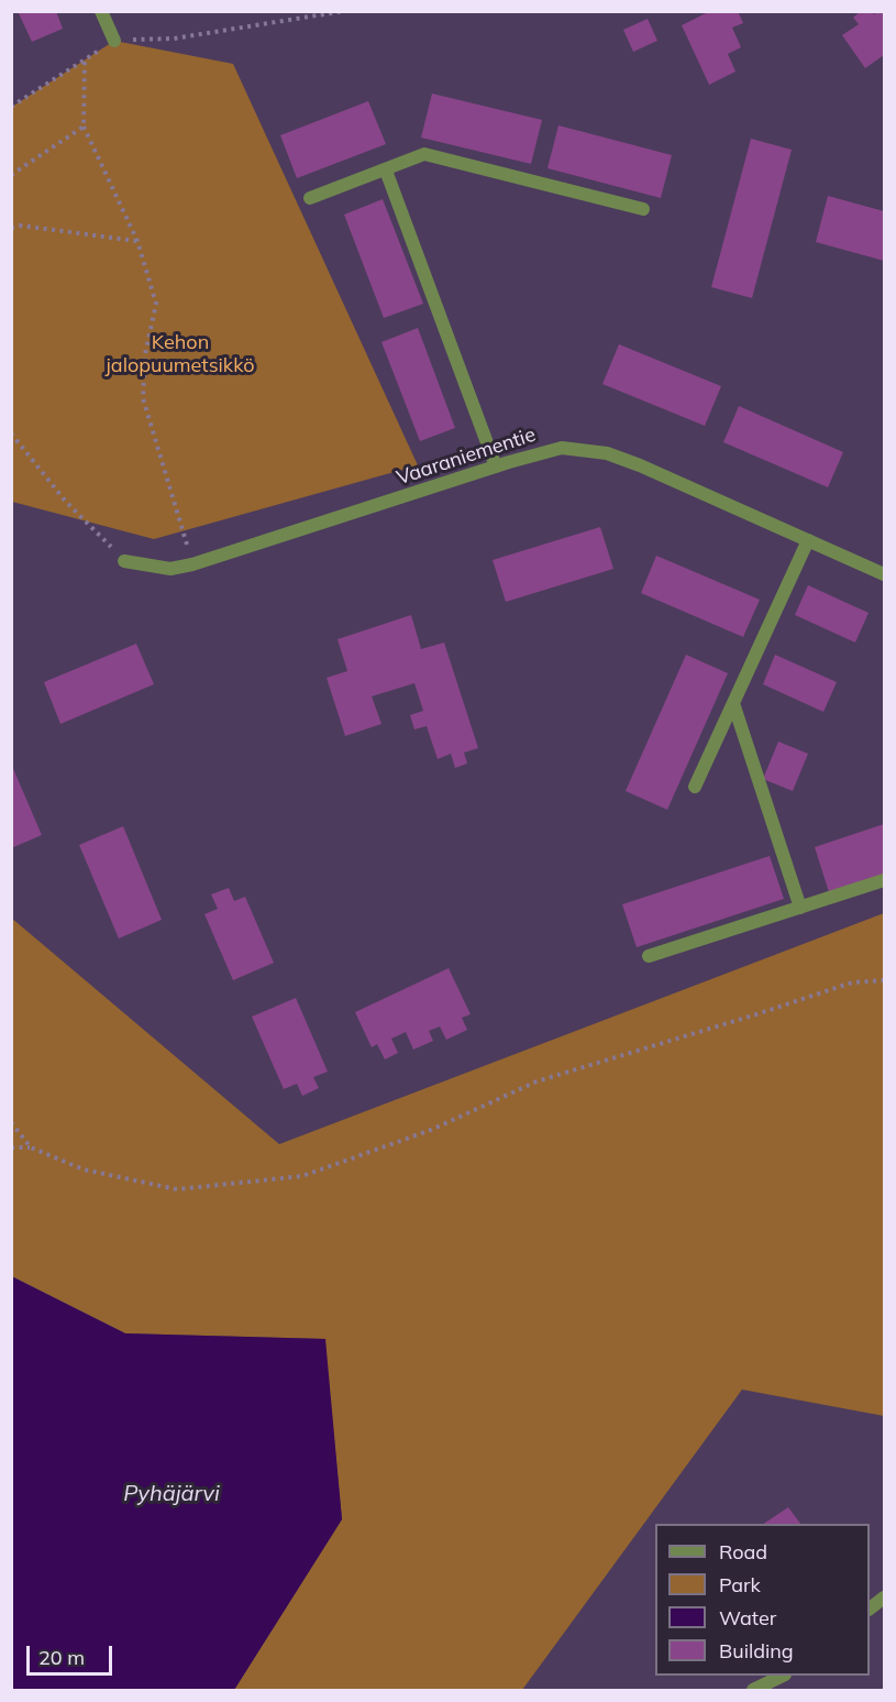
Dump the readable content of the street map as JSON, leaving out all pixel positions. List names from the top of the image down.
{
  "streets": {
    "street": ["Vaaraniementie"]
  },
  "water": ["Pyhäjärvi"],
  "parks": ["Kehon jalopuumetsikkö"],
  "legend": [
    "Road",
    "Park",
    "Water",
    "Building"
  ],
  "scale_bar": "20 m"
}
